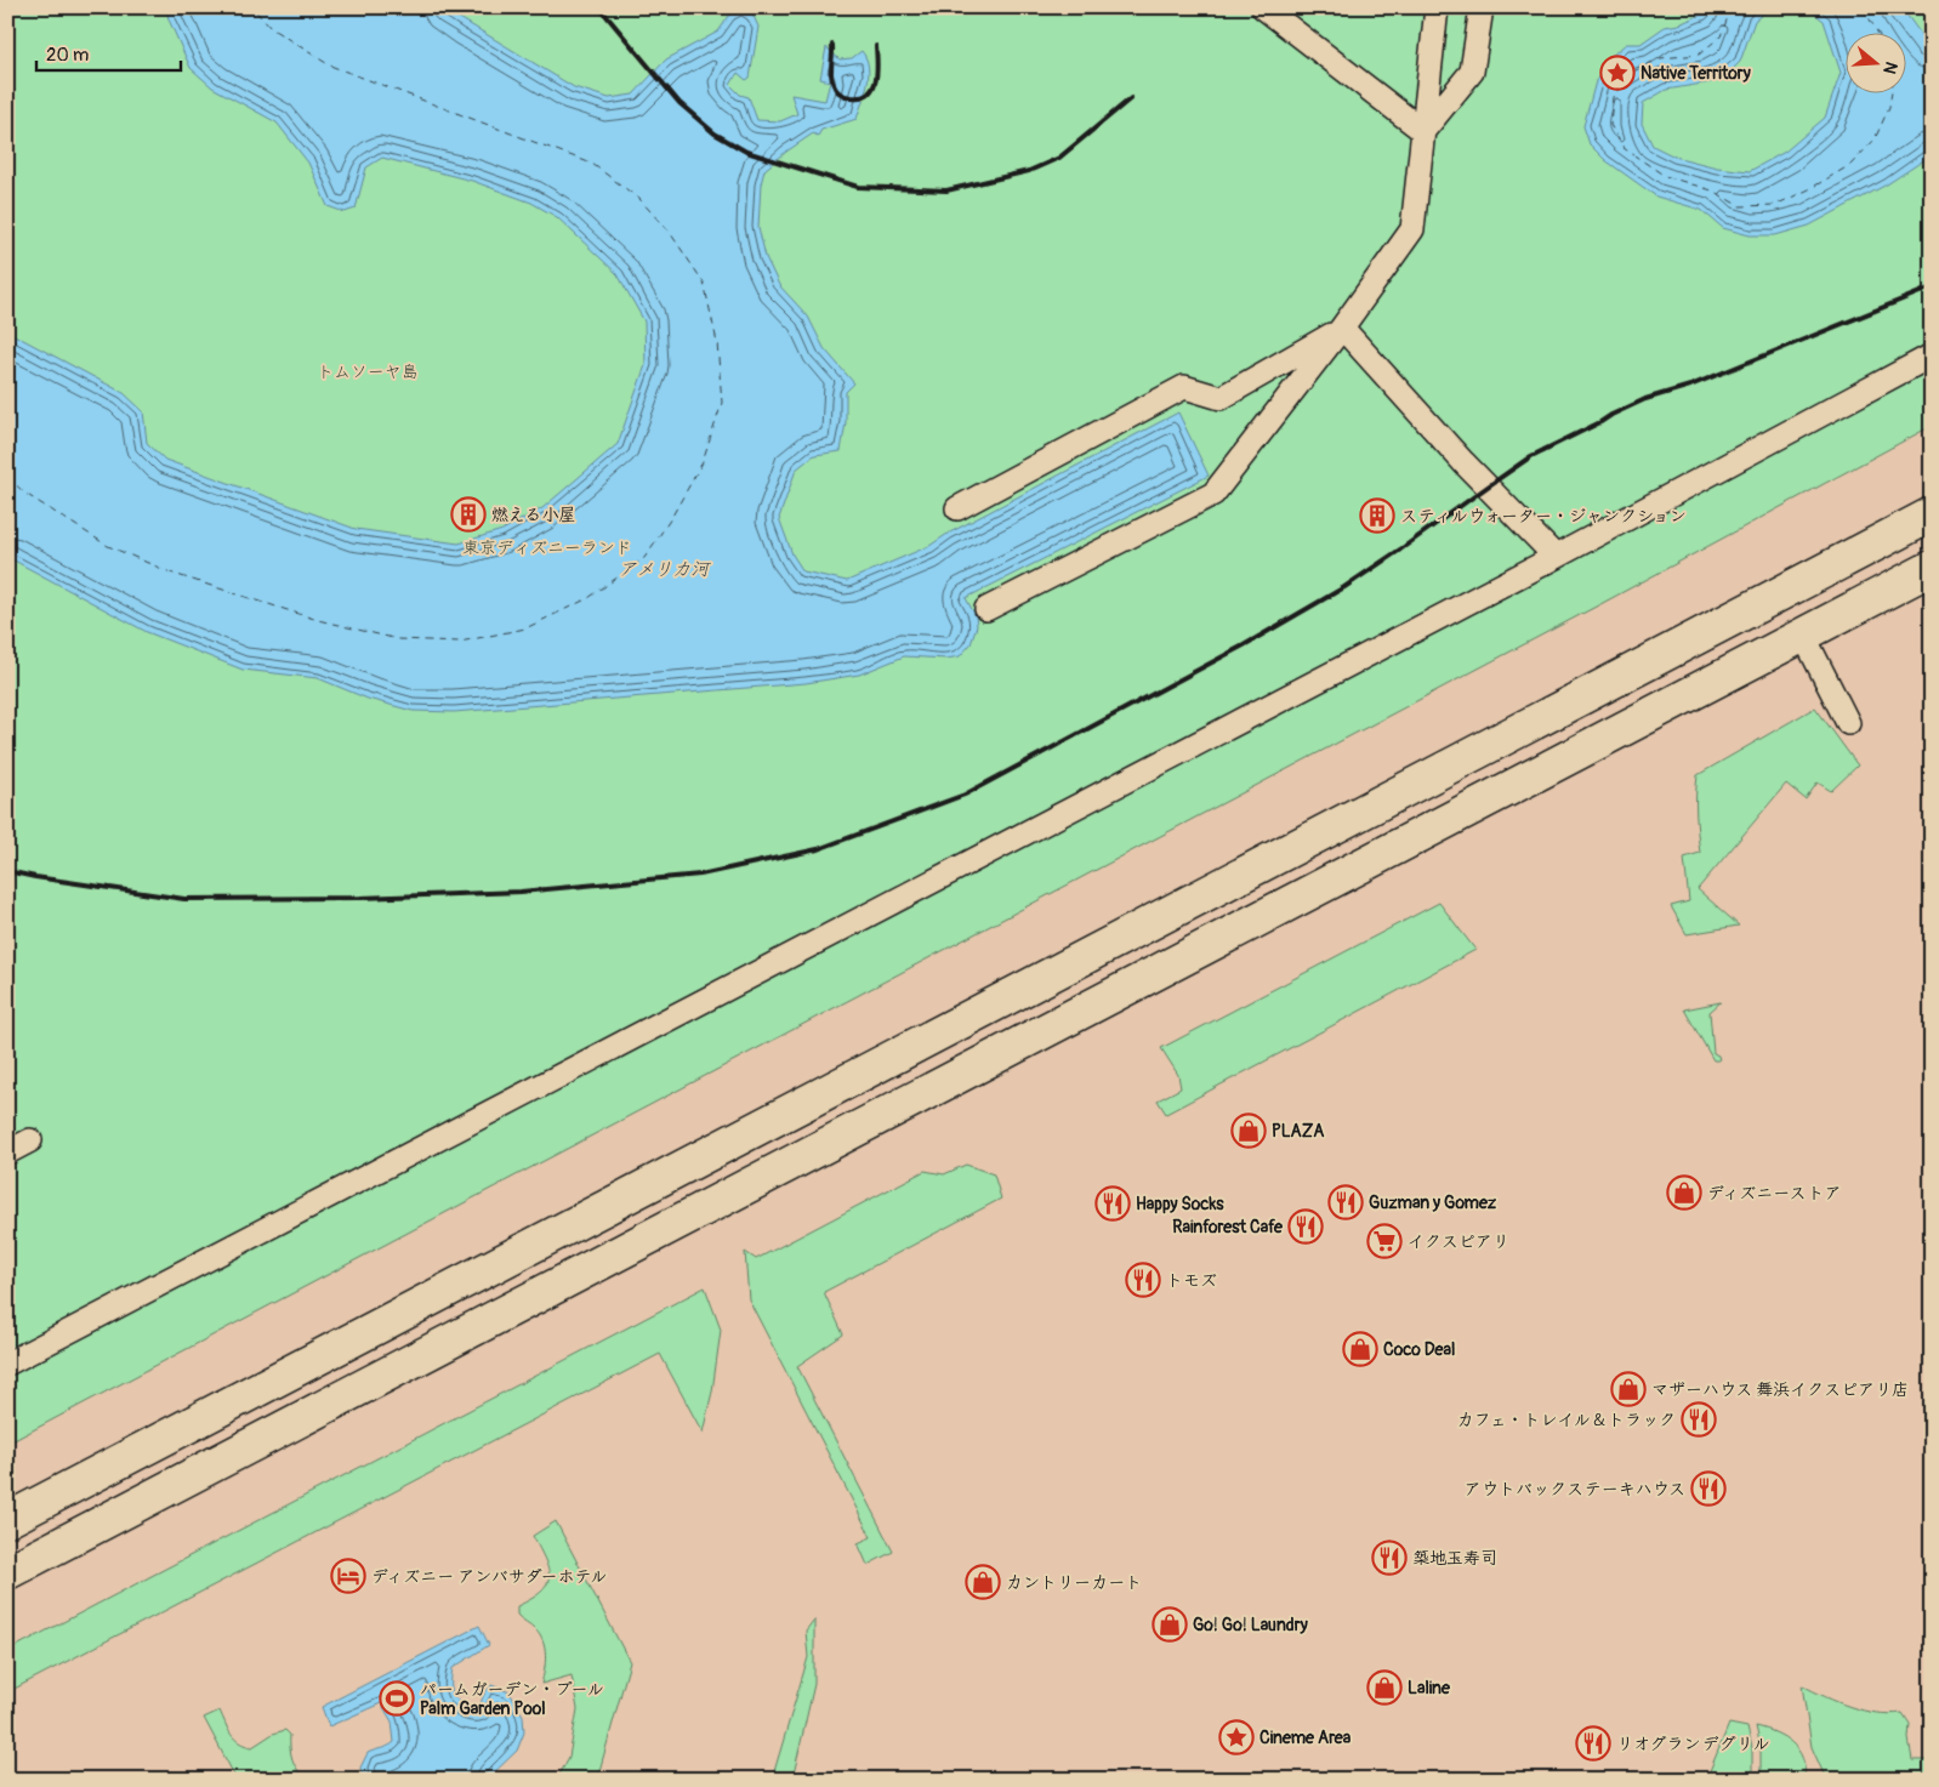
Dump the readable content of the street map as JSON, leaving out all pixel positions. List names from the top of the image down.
{
  "water": ["アメリカ河"],
  "parks": ["トムソーヤ島", "東京ディズニーランド"],
  "places": {
    "place": ["Native Territory", "Cineme Area"],
    "building": ["燃える小屋", "スティルウォーター・ジャンクション"],
    "shop": [
      "PLAZA",
      "ディズニーストア",
      "Coco Deal",
      "マザーハウス 舞浜イクスピアリ店",
      "カントリーカート",
      "Go! Go! Laundry",
      "Laline"
    ],
    "restaurant": [
      "Guzman y Gomez",
      "Happy Socks",
      "Rainforest Cafe",
      "トモズ",
      "カフェ・トレイル＆トラック",
      "アウトバックステーキハウス",
      "築地玉寿司",
      "リオグランデグリル"
    ],
    "supermarket": ["イクスピアリ"],
    "hotel": ["ディズニー アンバサダーホテル"],
    "sports": ["パームガーデン・プール Palm Garden Pool"]
  },
  "scale_bar": "20 m",
  "north": "right"
}
